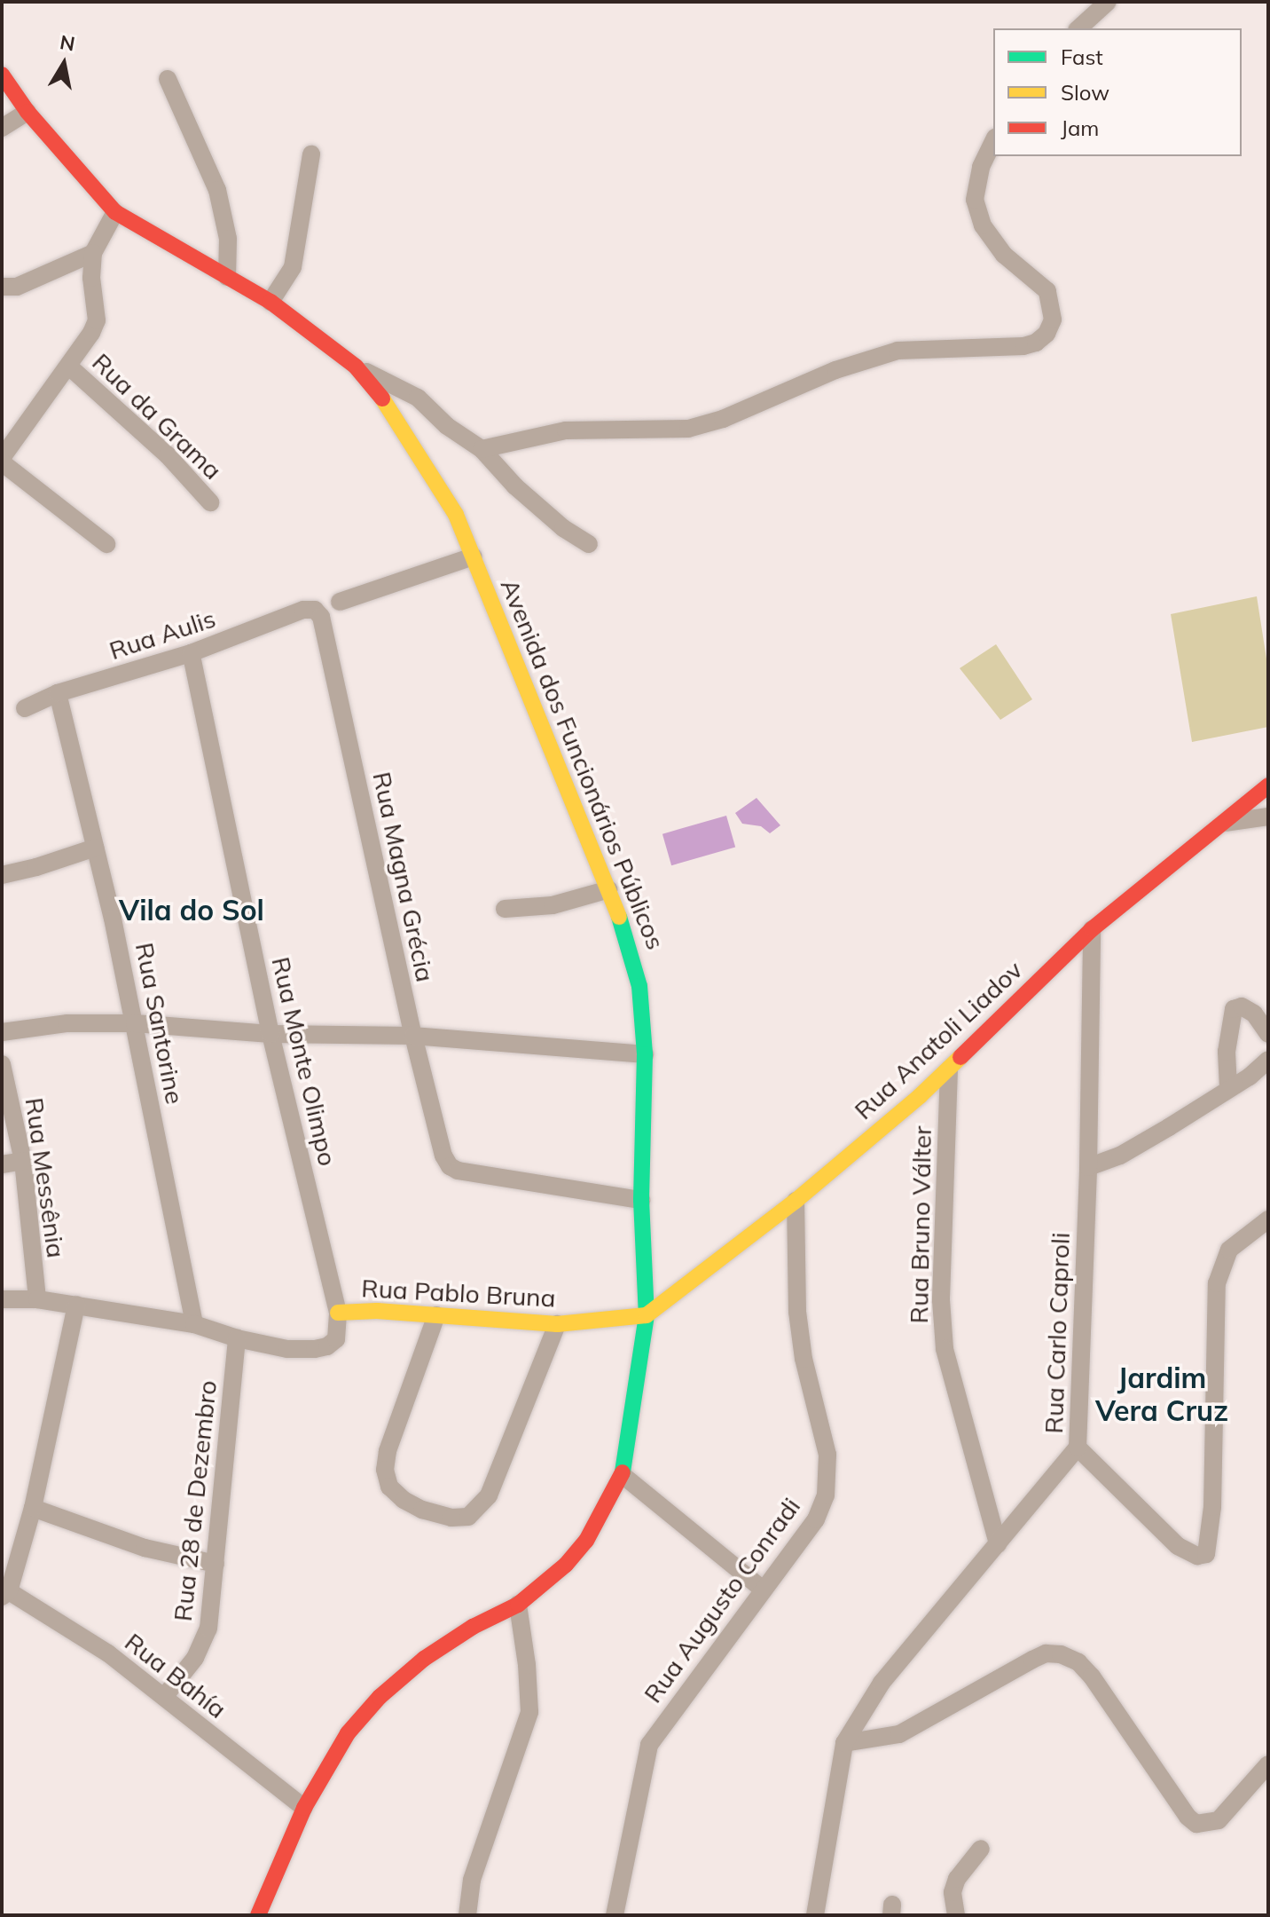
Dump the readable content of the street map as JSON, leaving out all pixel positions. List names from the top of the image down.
{
  "streets": {
    "street": [
      "Rua da Grama",
      "Rua Aulis",
      "Avenida dos Funcionários Públicos",
      "Rua Magna Grécia",
      "Rua Santorine",
      "Rua Anatoli Liadov",
      "Rua Monte Olimpo",
      "Rua Messênia",
      "Rua Bruno Válter",
      "Rua Pablo Bruna",
      "Rua Carlo Caproli",
      "Rua 28 de Dezembro",
      "Rua Augusto Conradi",
      "Rua Bahía"
    ]
  },
  "crossings": [
    ["Rua Aulis", "Rua Magna Grécia"],
    ["Rua Aulis", "Rua Santorine"],
    ["Rua Aulis", "Rua Monte Olimpo"],
    ["Avenida dos Funcionários Públicos", "Rua Magna Grécia"],
    ["Avenida dos Funcionários Públicos", "Rua Anatoli Liadov"],
    ["Avenida dos Funcionários Públicos", "Rua Pablo Bruna"],
    ["Avenida dos Funcionários Públicos", "Rua Bahía"],
    ["Rua Santorine", "Rua Pablo Bruna"],
    ["Rua Anatoli Liadov", "Rua Bruno Válter"],
    ["Rua Anatoli Liadov", "Rua Pablo Bruna"],
    ["Rua Anatoli Liadov", "Rua Carlo Caproli"],
    ["Rua Anatoli Liadov", "Rua Augusto Conradi"],
    ["Rua Monte Olimpo", "Rua Pablo Bruna"],
    ["Rua Messênia", "Rua Pablo Bruna"],
    ["Rua Bruno Válter", "Rua Carlo Caproli"],
    ["Rua Pablo Bruna", "Rua 28 de Dezembro"],
    ["Rua 28 de Dezembro", "Rua Bahía"]
  ],
  "districts": ["Vila do Sol", "Jardim Vera Cruz"],
  "legend": ["Fast", "Slow", "Jam"],
  "north": "top"
}
